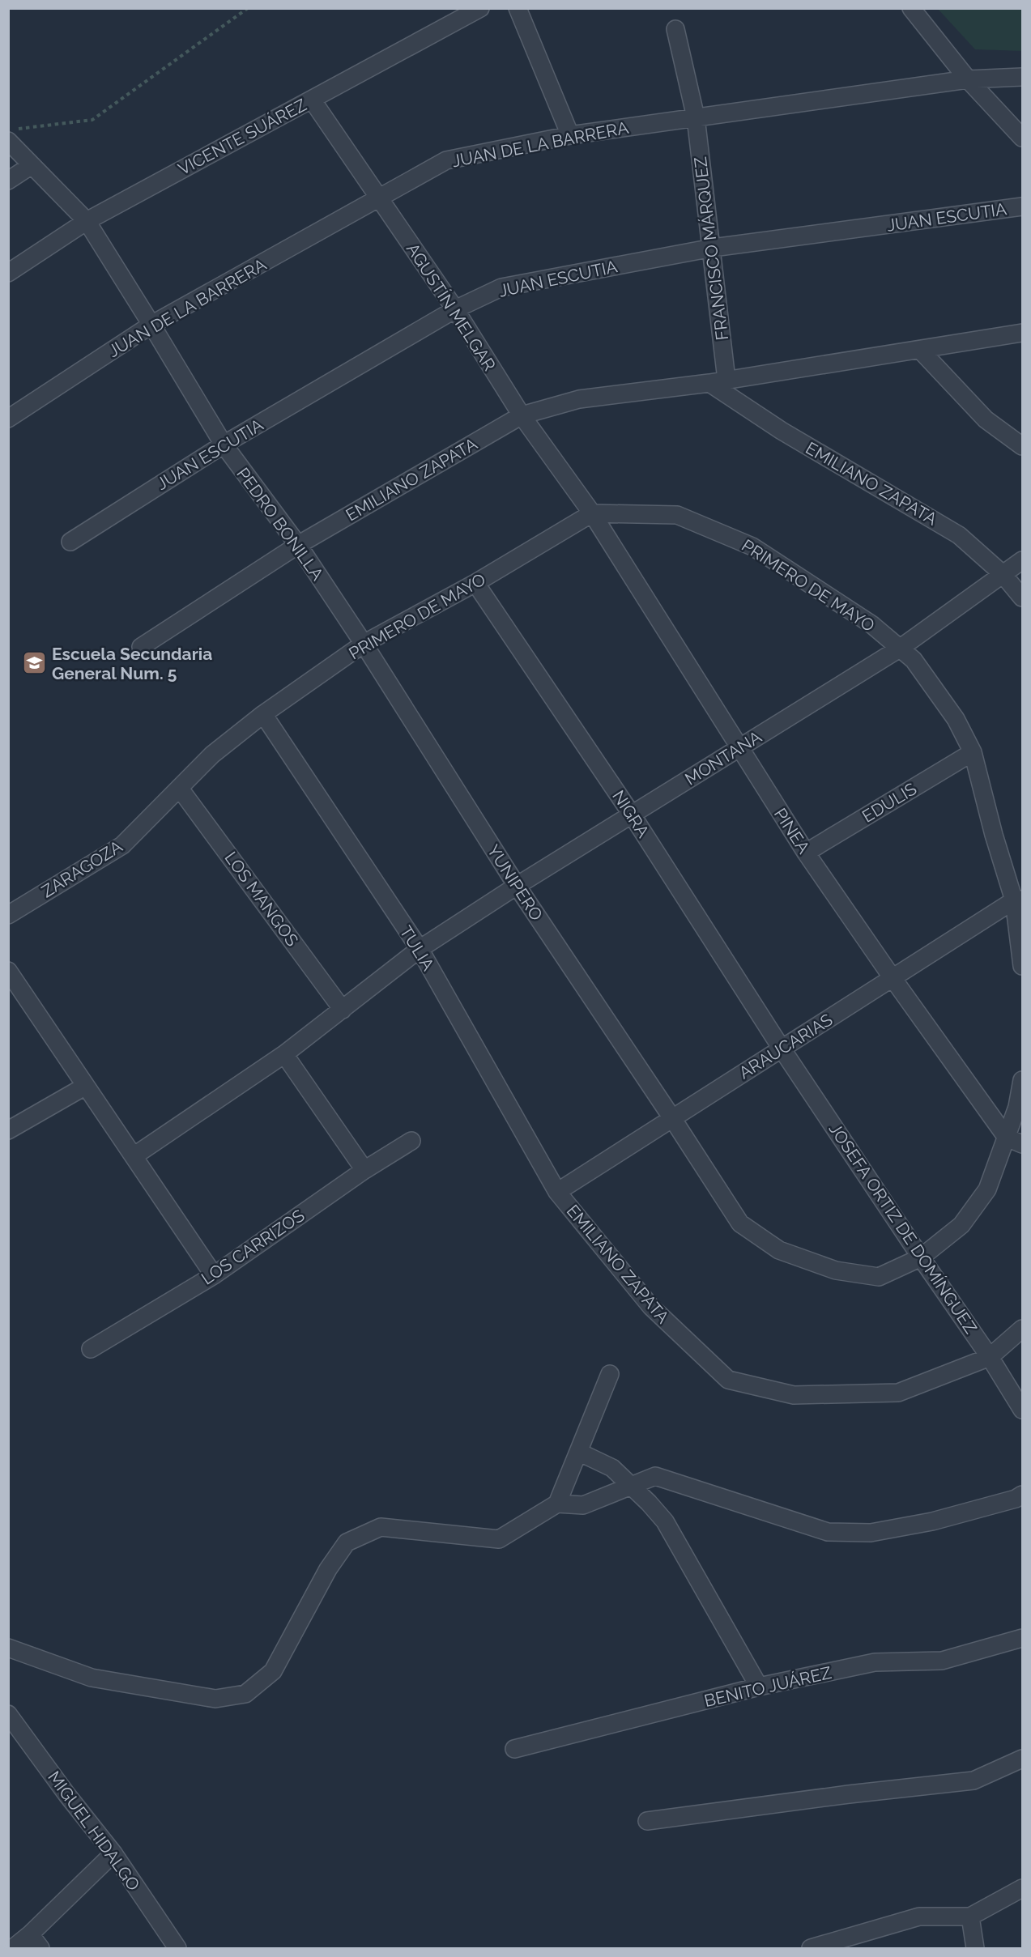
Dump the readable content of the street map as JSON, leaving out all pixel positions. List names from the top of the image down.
{
  "streets": {
    "street": [
      "VICENTE SUÁREZ",
      "JUAN DE LA BARRERA",
      "JUAN ESCUTIA",
      "FRANCISCO MÁRQUEZ",
      "AGUSTÍN MELGAR",
      "EMILIANO ZAPATA",
      "PEDRO BONILLA",
      "PRIMERO DE MAYO",
      "MONTANA",
      "EDULIS",
      "NIGRA",
      "PINEA",
      "ZARAGOZA",
      "YUNIPERO",
      "LOS MANGOS",
      "TULIA",
      "ARAUCARIAS",
      "JOSEFA ORTIZ DE DOMÍNGUEZ",
      "LOS CARRIZOS",
      "BENITO JUÁREZ",
      "MIGUEL HIDALGO"
    ]
  },
  "crossings": [
    ["VICENTE SUÁREZ", "AGUSTÍN MELGAR"],
    ["VICENTE SUÁREZ", "PEDRO BONILLA"],
    ["JUAN DE LA BARRERA", "FRANCISCO MÁRQUEZ"],
    ["JUAN DE LA BARRERA", "AGUSTÍN MELGAR"],
    ["JUAN DE LA BARRERA", "PEDRO BONILLA"],
    ["JUAN ESCUTIA", "FRANCISCO MÁRQUEZ"],
    ["JUAN ESCUTIA", "AGUSTÍN MELGAR"],
    ["JUAN ESCUTIA", "PEDRO BONILLA"],
    ["FRANCISCO MÁRQUEZ", "EMILIANO ZAPATA"],
    ["AGUSTÍN MELGAR", "EMILIANO ZAPATA"],
    ["AGUSTÍN MELGAR", "PRIMERO DE MAYO"],
    ["AGUSTÍN MELGAR", "PINEA"],
    ["EMILIANO ZAPATA", "PEDRO BONILLA"],
    ["EMILIANO ZAPATA", "MONTANA"],
    ["EMILIANO ZAPATA", "TULIA"],
    ["EMILIANO ZAPATA", "ARAUCARIAS"],
    ["EMILIANO ZAPATA", "JOSEFA ORTIZ DE DOMÍNGUEZ"],
    ["PEDRO BONILLA", "PRIMERO DE MAYO"],
    ["PEDRO BONILLA", "YUNIPERO"],
    ["PRIMERO DE MAYO", "MONTANA"],
    ["PRIMERO DE MAYO", "EDULIS"],
    ["PRIMERO DE MAYO", "NIGRA"],
    ["PRIMERO DE MAYO", "PINEA"],
    ["PRIMERO DE MAYO", "ZARAGOZA"],
    ["PRIMERO DE MAYO", "YUNIPERO"],
    ["PRIMERO DE MAYO", "TULIA"],
    ["PRIMERO DE MAYO", "ARAUCARIAS"],
    ["MONTANA", "NIGRA"],
    ["MONTANA", "PINEA"],
    ["MONTANA", "YUNIPERO"],
    ["MONTANA", "LOS MANGOS"],
    ["MONTANA", "TULIA"],
    ["EDULIS", "PINEA"],
    ["NIGRA", "ARAUCARIAS"],
    ["NIGRA", "JOSEFA ORTIZ DE DOMÍNGUEZ"],
    ["PINEA", "YUNIPERO"],
    ["PINEA", "ARAUCARIAS"],
    ["ZARAGOZA", "LOS MANGOS"],
    ["YUNIPERO", "ARAUCARIAS"],
    ["YUNIPERO", "JOSEFA ORTIZ DE DOMÍNGUEZ"],
    ["TULIA", "ARAUCARIAS"],
    ["ARAUCARIAS", "JOSEFA ORTIZ DE DOMÍNGUEZ"]
  ],
  "places": {
    "school or university": ["Escuela Secundaria General Num. 5"]
  }
}
